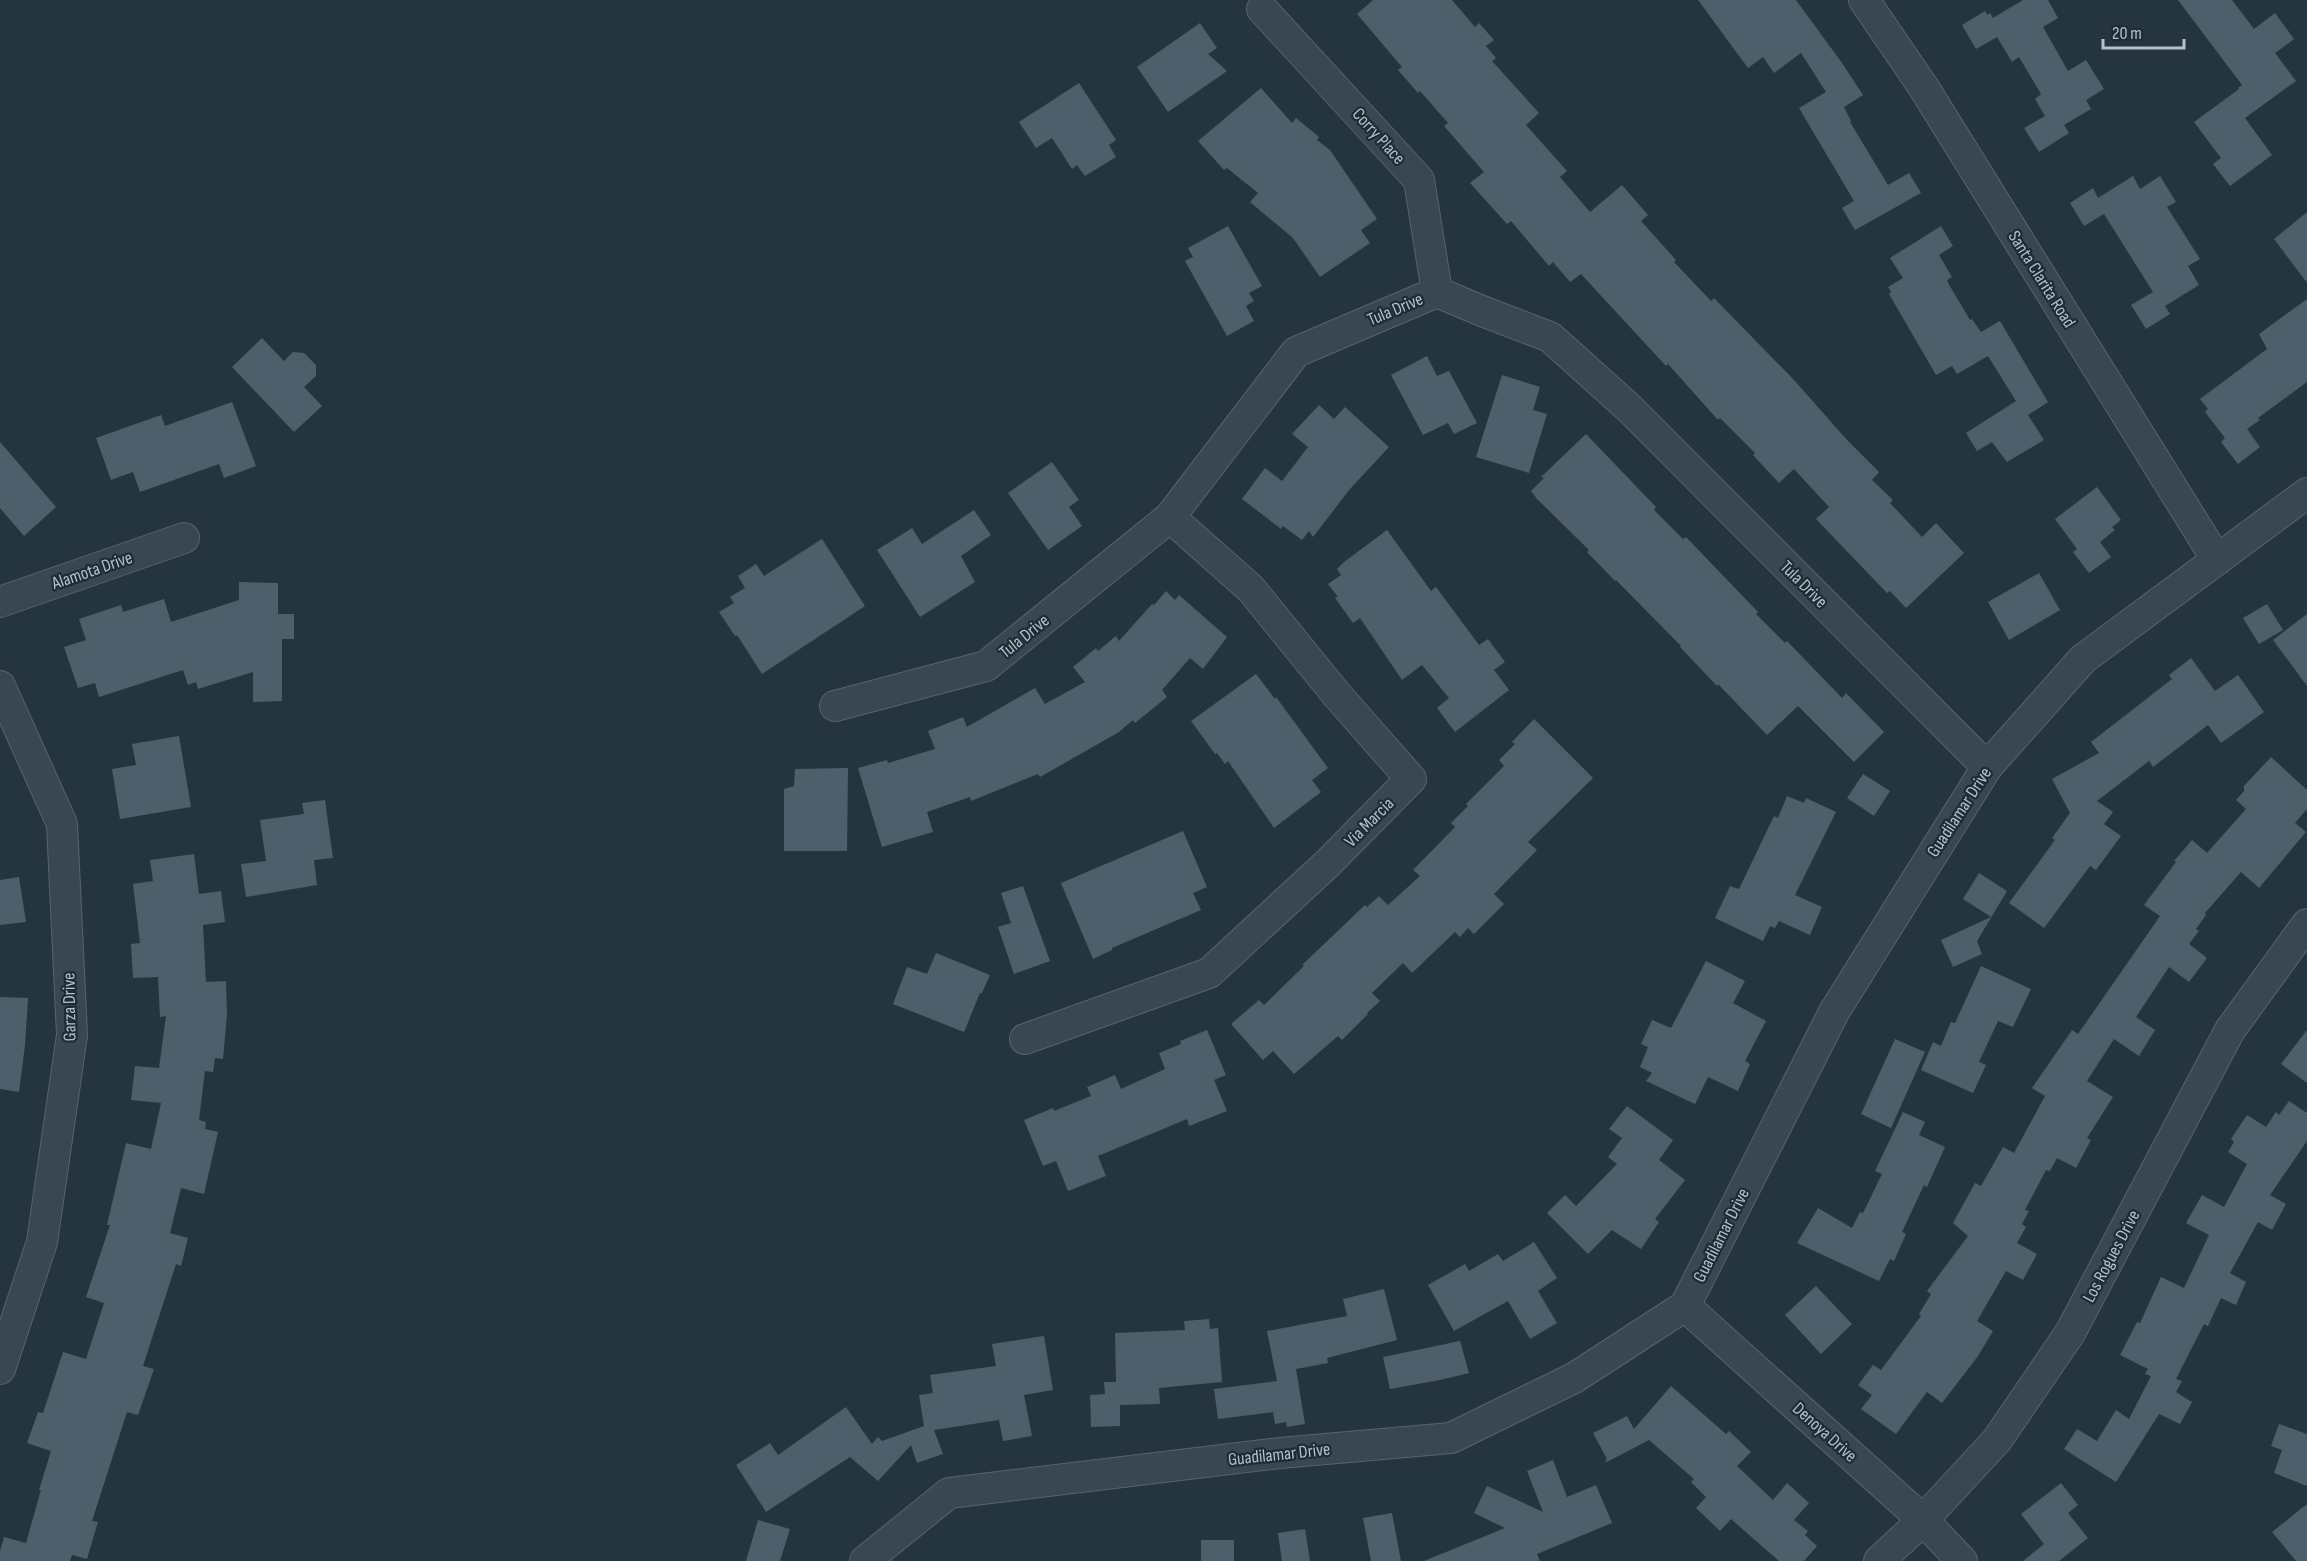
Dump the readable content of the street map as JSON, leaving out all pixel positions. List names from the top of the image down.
{
  "streets": {
    "street": [
      "Corry Place",
      "Santa Clarita Road",
      "Tula Drive",
      "Alamota Drive",
      "Guadilamar Drive",
      "Via Marcia",
      "Garza Drive",
      "Los Rogues Drive",
      "Denoya Drive"
    ]
  },
  "crossings": [
    ["Corry Place", "Tula Drive"],
    ["Santa Clarita Road", "Guadilamar Drive"],
    ["Tula Drive", "Guadilamar Drive"],
    ["Tula Drive", "Via Marcia"],
    ["Guadilamar Drive", "Denoya Drive"],
    ["Los Rogues Drive", "Denoya Drive"]
  ],
  "scale_bar": "20 m"
}
